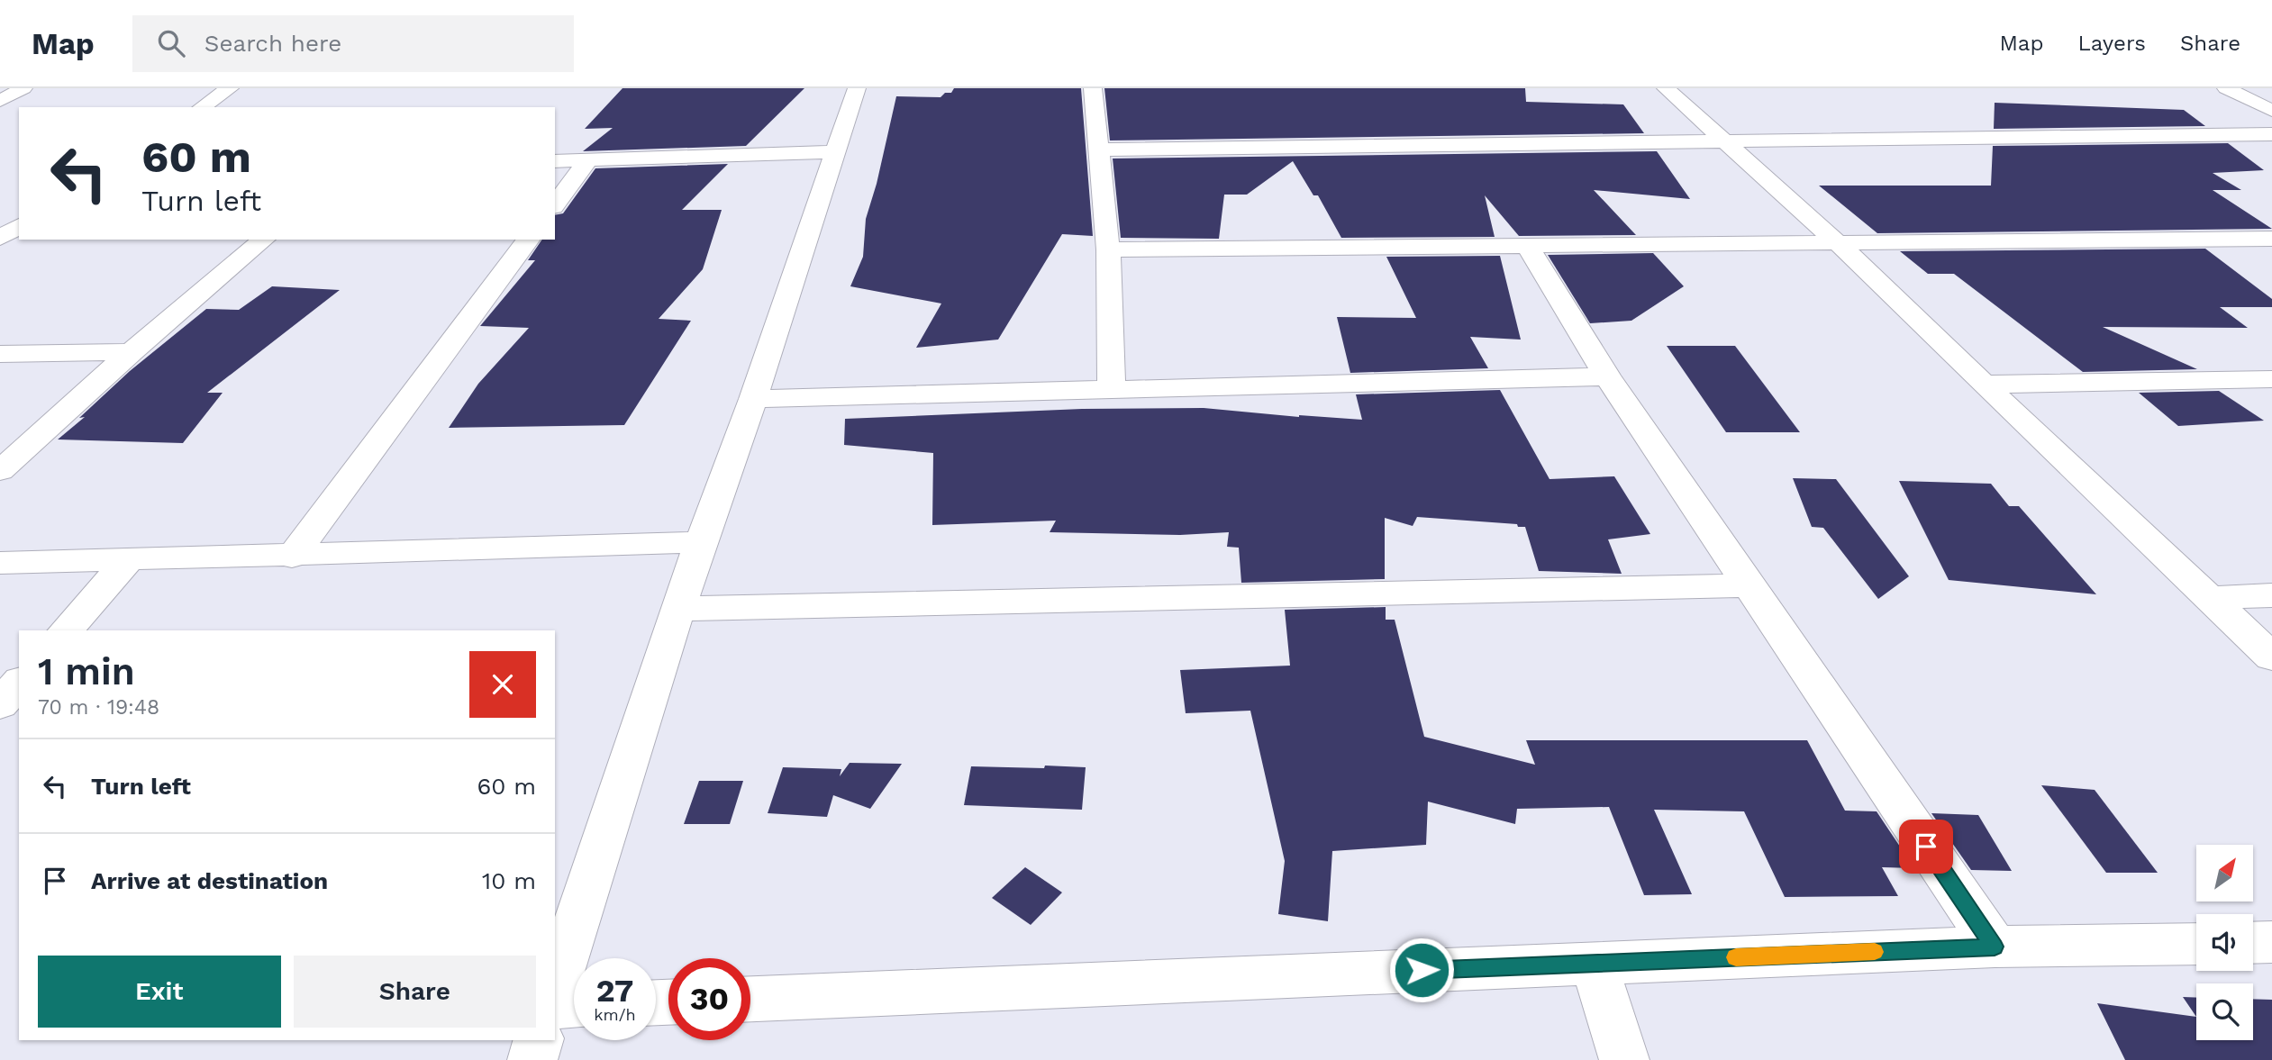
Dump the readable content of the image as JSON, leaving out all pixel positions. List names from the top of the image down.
{
  "north": "top right",
  "page": {
    "header": "Map",
    "search": "Search here",
    "nav": ["Map", "Layers", "Share"],
    "turn": ["60 m", "Turn left"],
    "heading": ["1 min", "70 m · 19:48"],
    "list": [
      {
        "name": "Turn left",
        "value": "60 m"
      },
      {
        "name": "Arrive at destination",
        "value": "10 m"
      }
    ],
    "buttons": ["Exit", "Share"],
    "speed": "27 km/h",
    "limit": "30"
  }
}
